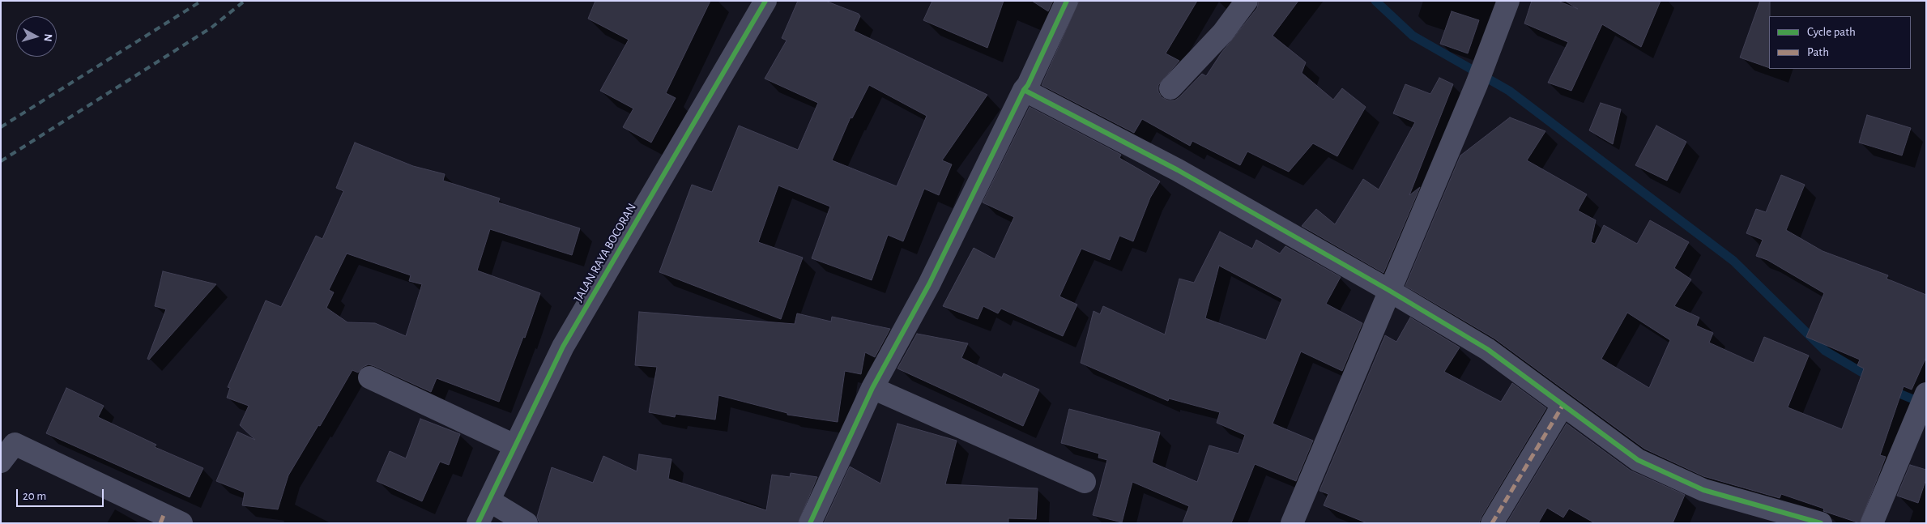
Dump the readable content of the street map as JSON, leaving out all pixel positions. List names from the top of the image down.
{
  "streets": {
    "street": ["JALAN RAYA BOCORAN"]
  },
  "legend": ["Cycle path", "Path"],
  "scale_bar": "20 m",
  "north": "right"
}
